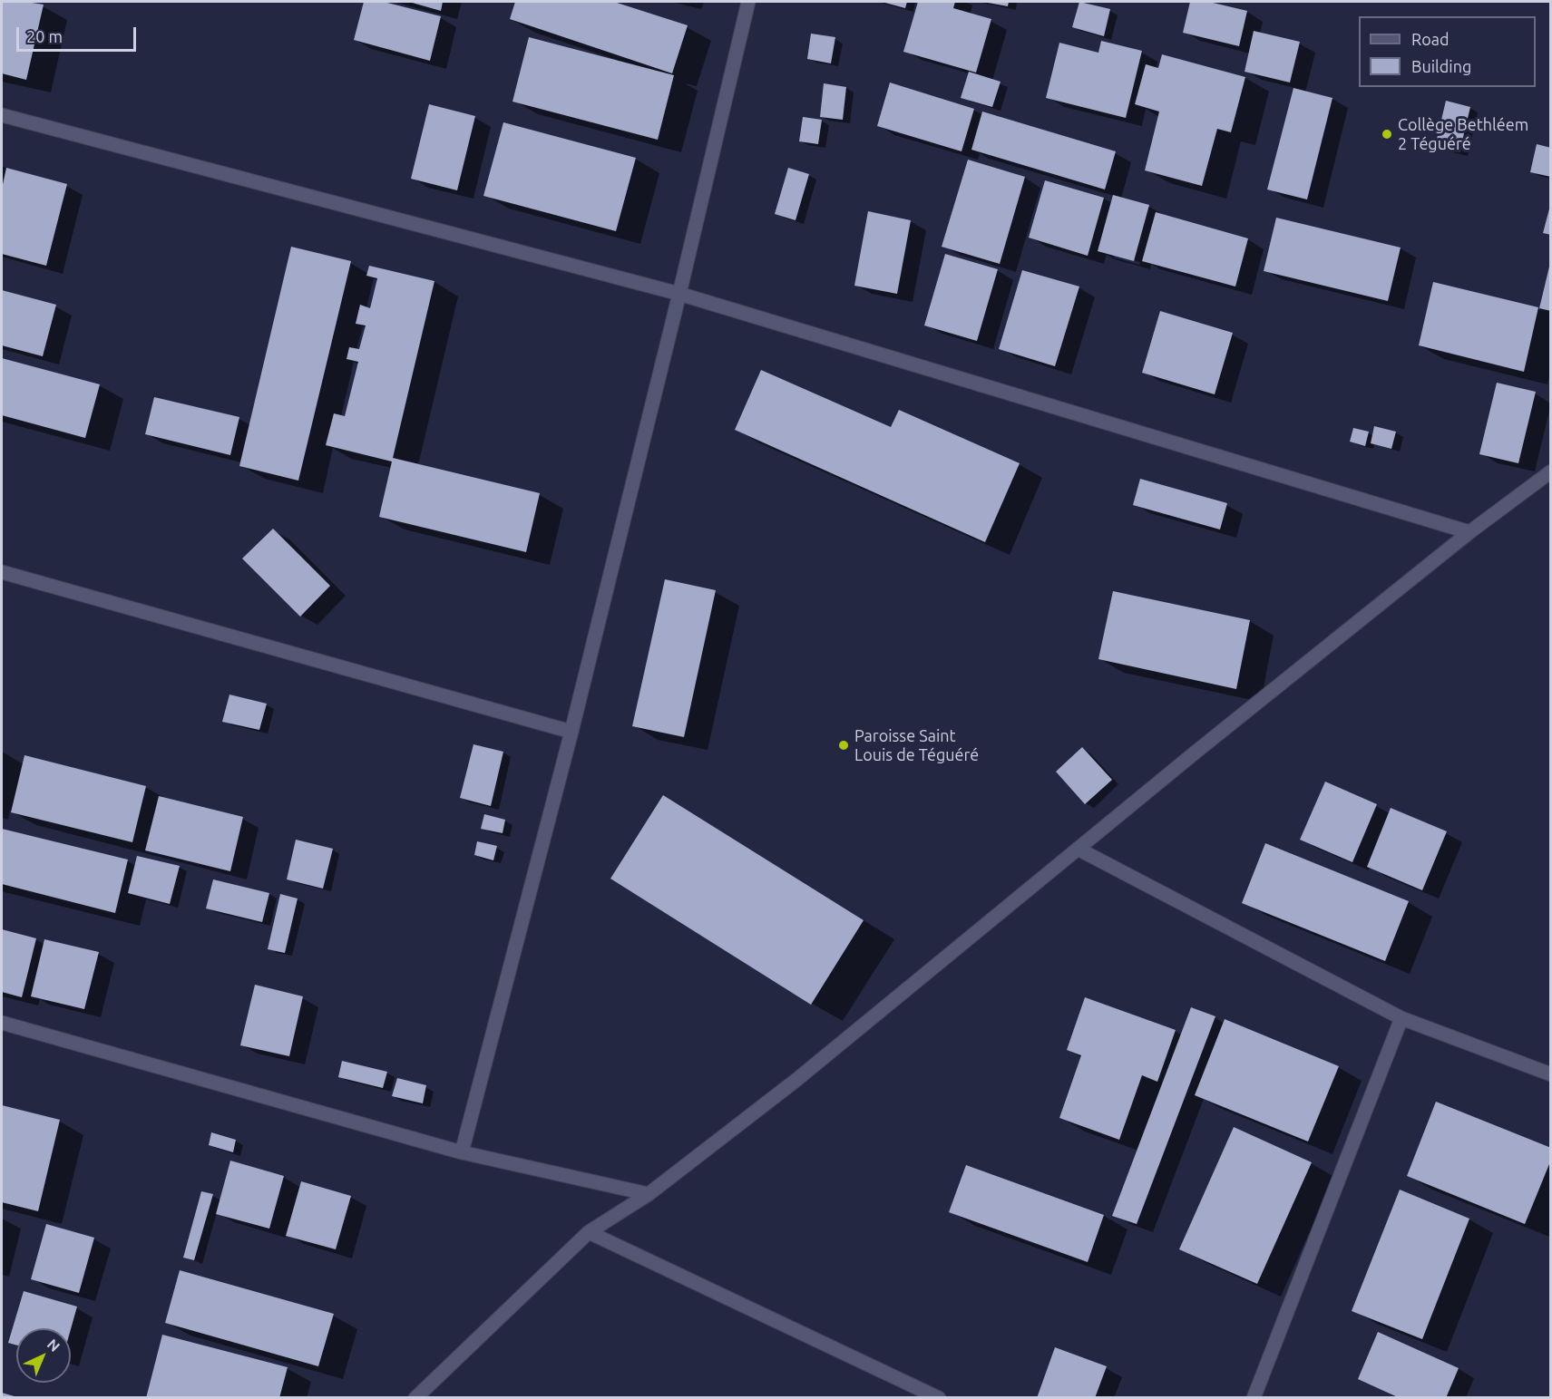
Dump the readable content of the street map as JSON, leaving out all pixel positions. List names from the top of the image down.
{
  "places": ["Collège Bethléem 2 Téguéré", "Paroisse Saint Louis de Téguéré"],
  "legend": ["Road", "Building"],
  "scale_bar": "20 m",
  "north": "top right"
}
